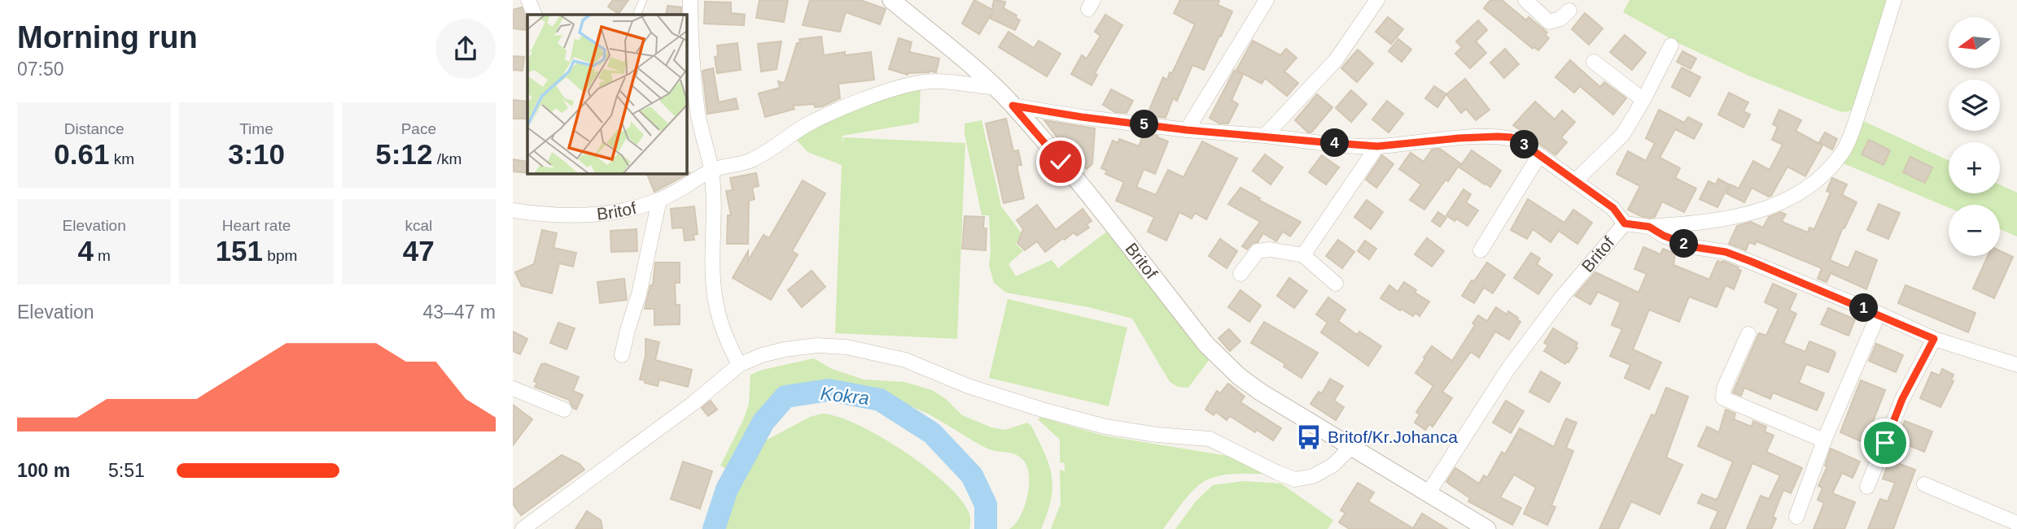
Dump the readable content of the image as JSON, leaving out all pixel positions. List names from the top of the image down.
{
  "streets": {
    "street": ["Britof"]
  },
  "water": ["Kokra"],
  "places": {
    "bus stop": ["Britof/Kr.Johanca"]
  },
  "north": "left",
  "page": {
    "heading": ["Morning run", "07:50"],
    "map_buttons": ["+", "−"],
    "stats": [
      ["Distance", "0.61 km"],
      ["Time", "3:10"],
      ["Pace", "5:12 /km"],
      ["Elevation", "4 m"],
      ["Heart rate", "151 bpm"],
      ["kcal", "47"]
    ],
    "pins": [
      "5",
      "4",
      "3",
      "2",
      "1"
    ],
    "chart": ["Elevation", "43–47 m"],
    "list": [
      {
        "name": "100 m",
        "note": "5:51"
      }
    ]
  }
}
